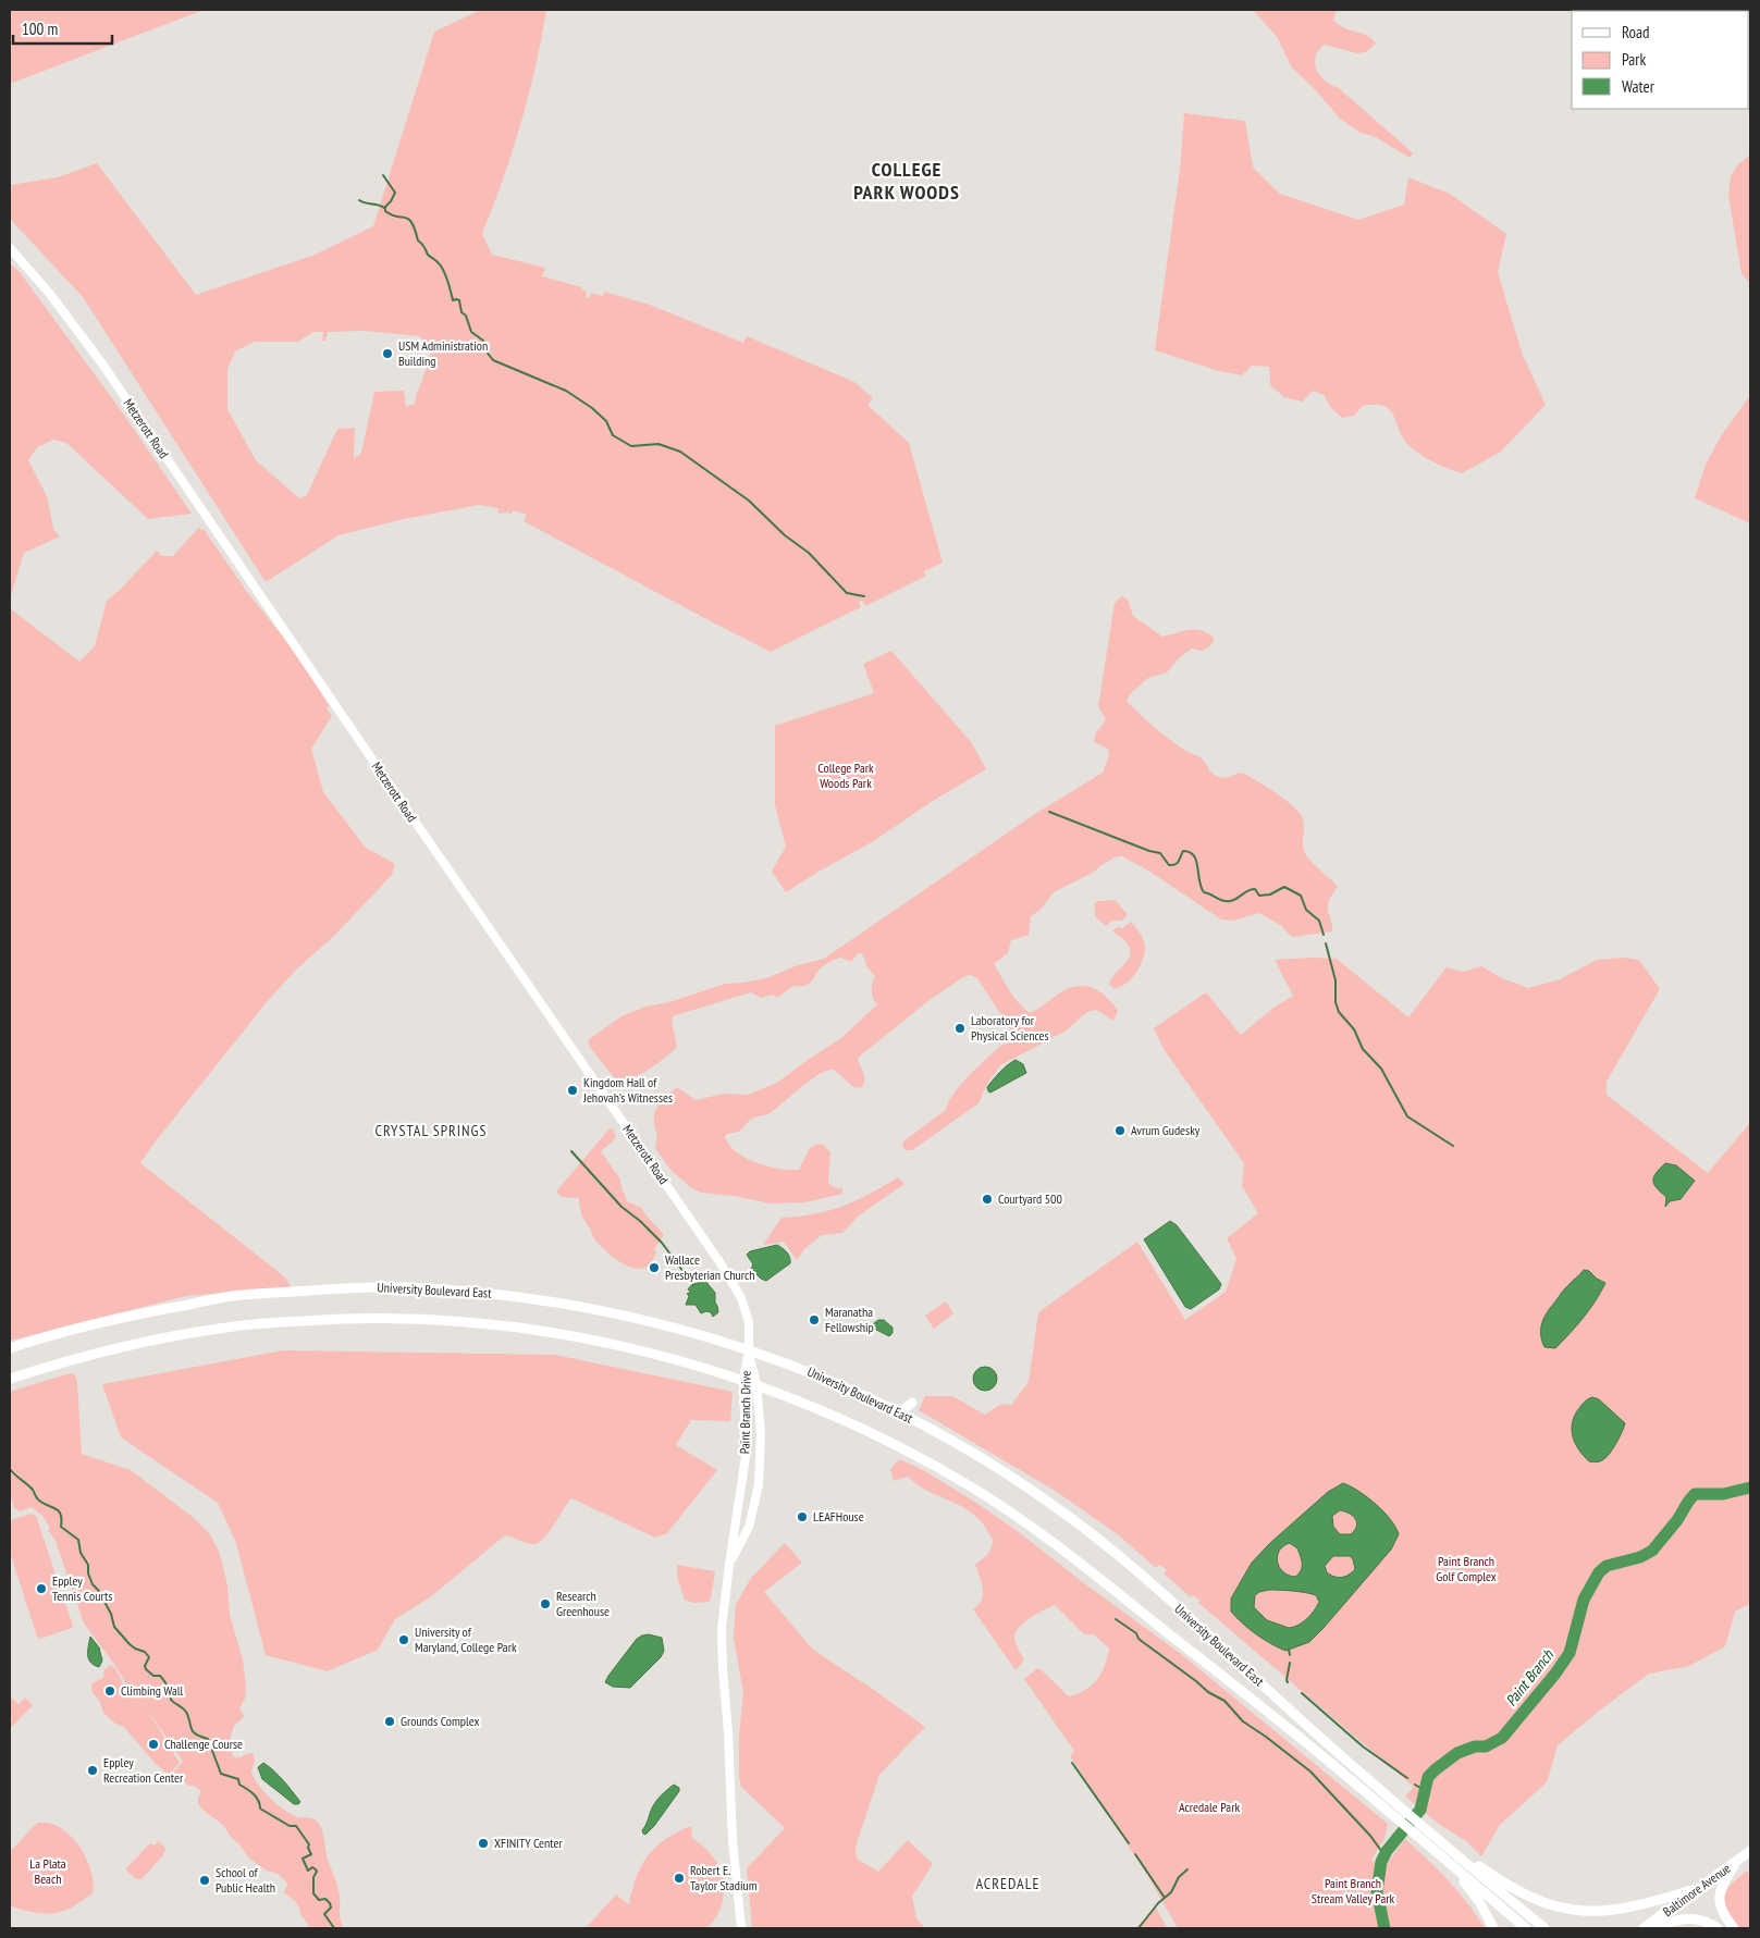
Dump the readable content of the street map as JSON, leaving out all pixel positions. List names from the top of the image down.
{
  "streets": {
    "main road": ["University Boulevard East", "Baltimore Avenue"],
    "street": ["Metzerott Road", "Paint Branch Drive"]
  },
  "crossings": [
    ["Metzerott Road", "University Boulevard East"],
    ["Metzerott Road", "Paint Branch Drive"],
    ["University Boulevard East", "Paint Branch Drive"]
  ],
  "districts": ["COLLEGE PARK WOODS", "CRYSTAL SPRINGS", "ACREDALE"],
  "water": ["Paint Branch"],
  "parks": [
    "College Park Woods Park",
    "Paint Branch Golf Complex",
    "Acredale Park",
    "La Plata Beach",
    "Paint Branch Stream Valley Park"
  ],
  "places": [
    "USM Administration Building",
    "Laboratory for Physical Sciences",
    "Kingdom Hall of Jehovah’s Witnesses",
    "Avrum Gudesky",
    "Courtyard 500",
    "Wallace Presbyterian Church",
    "Maranatha Fellowship",
    "LEAFHouse",
    "Eppley Tennis Courts",
    "Research Greenhouse",
    "University of Maryland, College Park",
    "Climbing Wall",
    "Grounds Complex",
    "Challenge Course",
    "Eppley Recreation Center",
    "XFINITY Center",
    "Robert E. Taylor Stadium",
    "School of Public Health"
  ],
  "legend": ["Road", "Park", "Water"],
  "scale_bar": "100 m"
}
